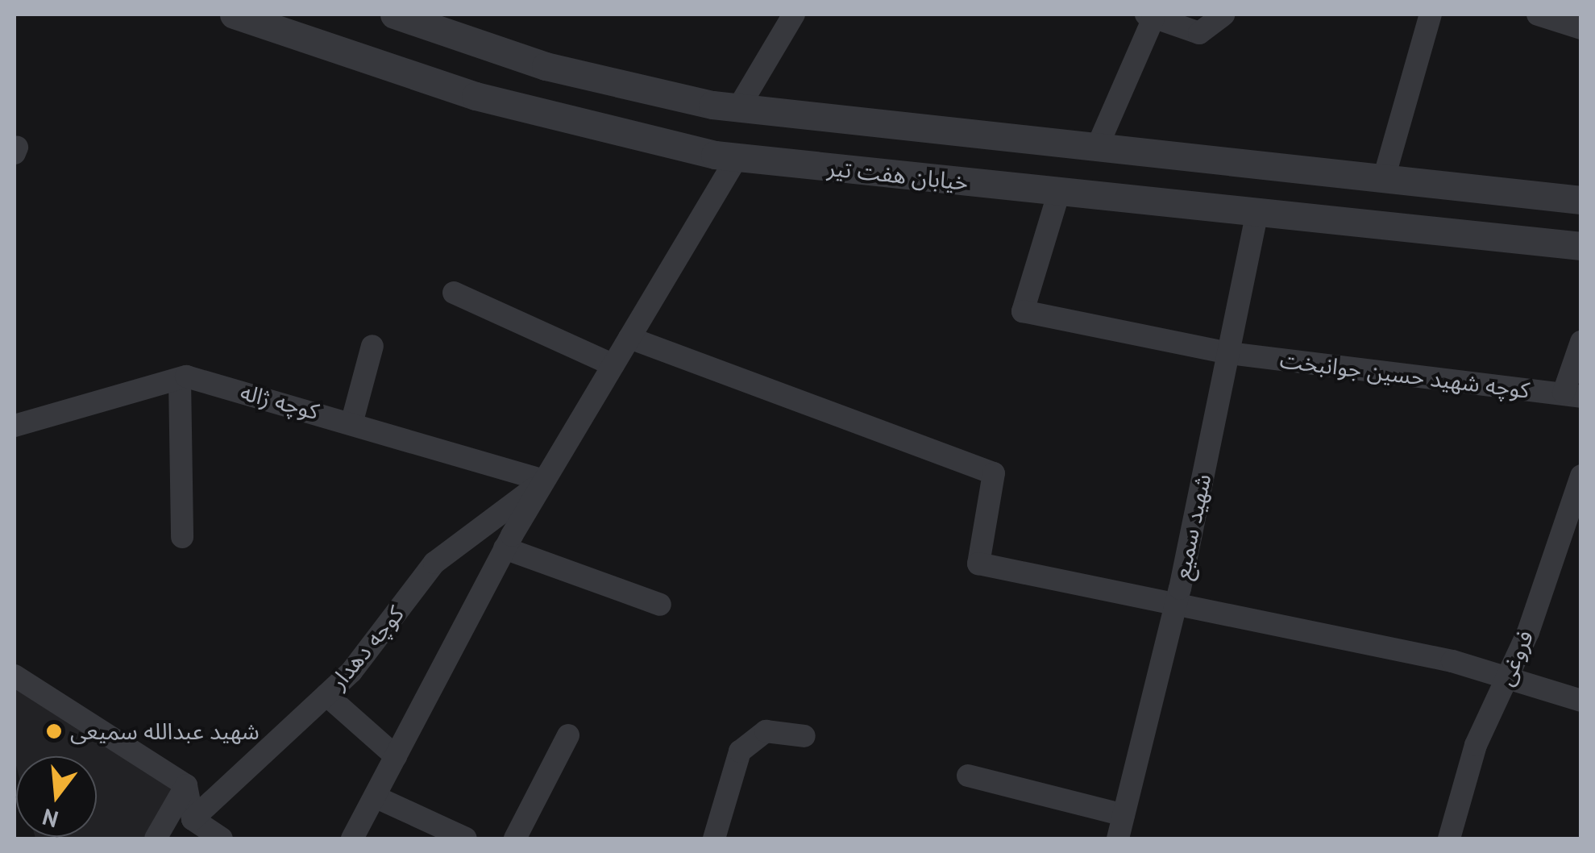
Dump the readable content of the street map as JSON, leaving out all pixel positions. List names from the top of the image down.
{
  "streets": {
    "street": [
      "خیابان هفت تیر",
      "کوچه شهید حسین جوانبخت",
      "کوچه ژاله",
      "شهید سمیع",
      "کوچه دهدار",
      "فروغی"
    ]
  },
  "crossings": [
    ["خیابان هفت تیر", "کوچه شهید حسین جوانبخت"],
    ["خیابان هفت تیر", "شهید سمیع"],
    ["خیابان هفت تیر", "کوچه دهدار"],
    ["کوچه شهید حسین جوانبخت", "شهید سمیع"],
    ["کوچه ژاله", "کوچه دهدار"]
  ],
  "places": ["شهید عبدالله سمیعی"],
  "north": "bottom"
}
